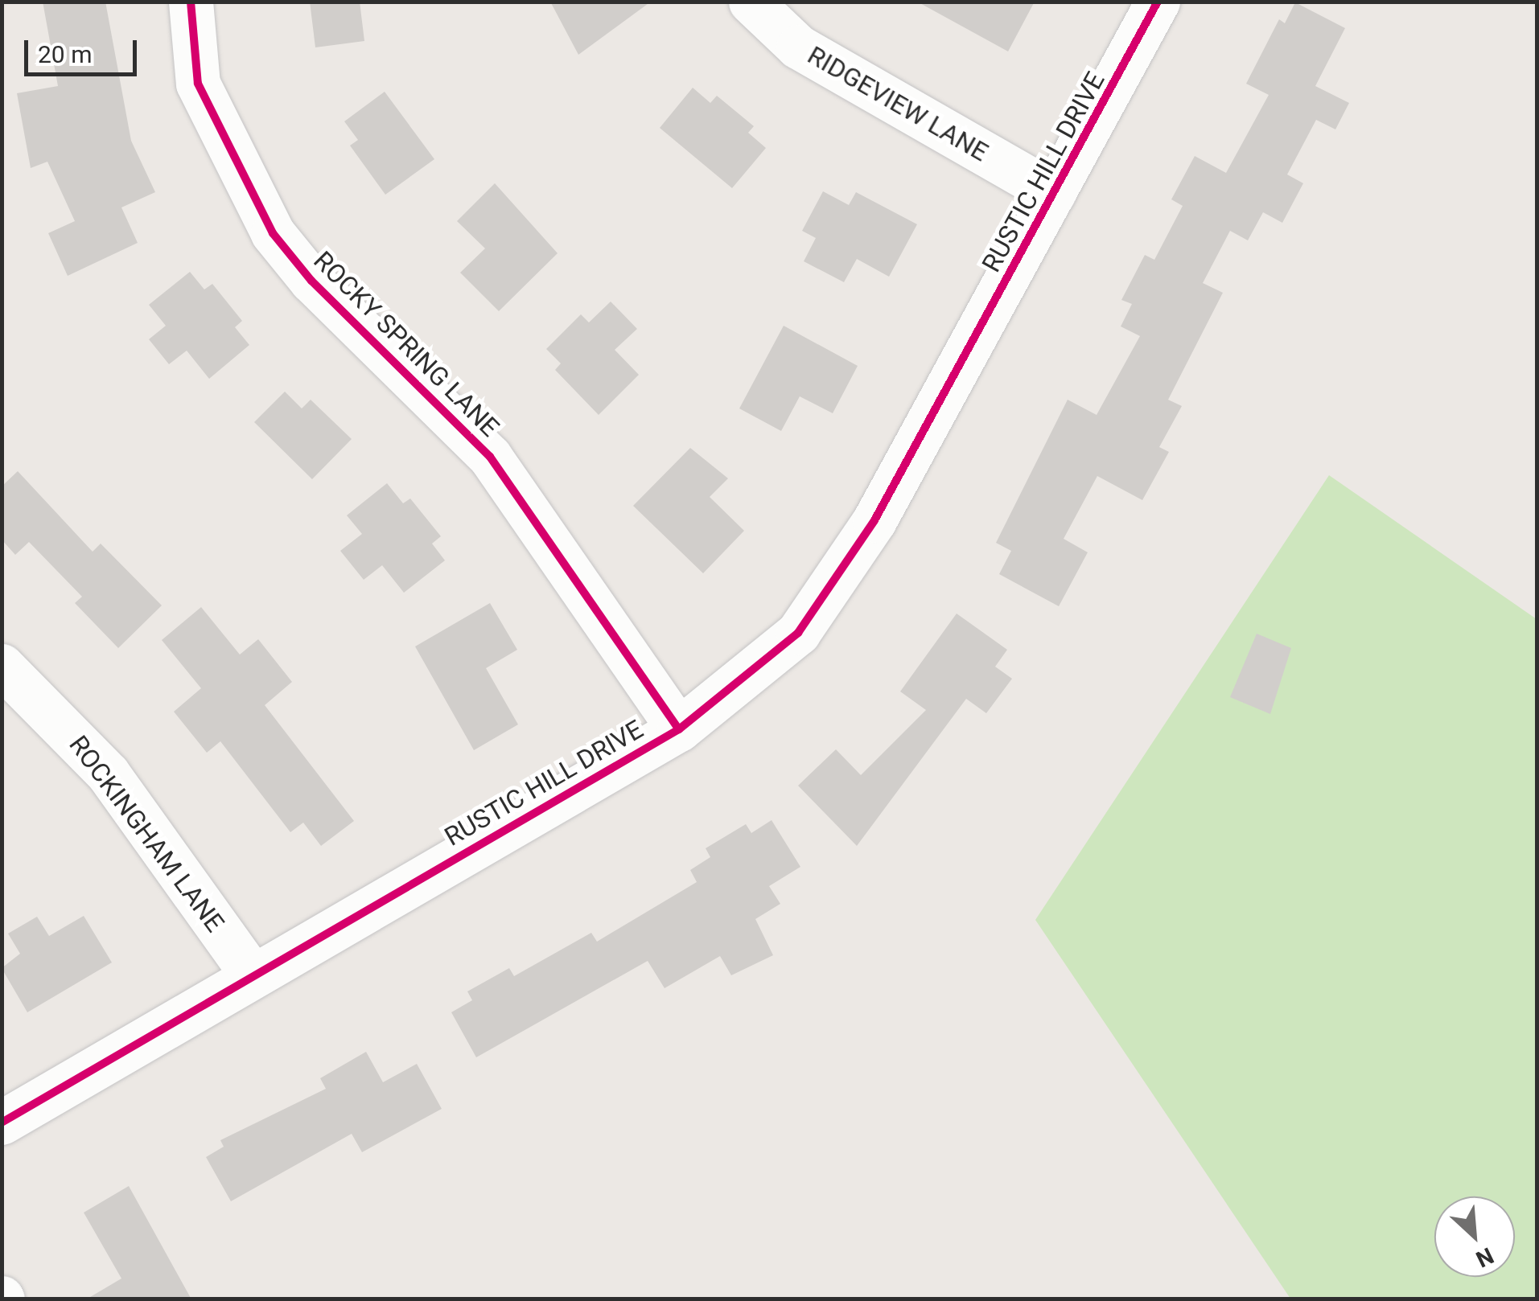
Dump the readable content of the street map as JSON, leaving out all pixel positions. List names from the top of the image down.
{
  "streets": {
    "street": [
      "RIDGEVIEW LANE",
      "RUSTIC HILL DRIVE",
      "ROCKY SPRING LANE",
      "ROCKINGHAM LANE"
    ]
  },
  "crossings": [
    ["RIDGEVIEW LANE", "RUSTIC HILL DRIVE"],
    ["RUSTIC HILL DRIVE", "ROCKY SPRING LANE"],
    ["RUSTIC HILL DRIVE", "ROCKINGHAM LANE"]
  ],
  "scale_bar": "20 m",
  "north": "bottom right"
}
